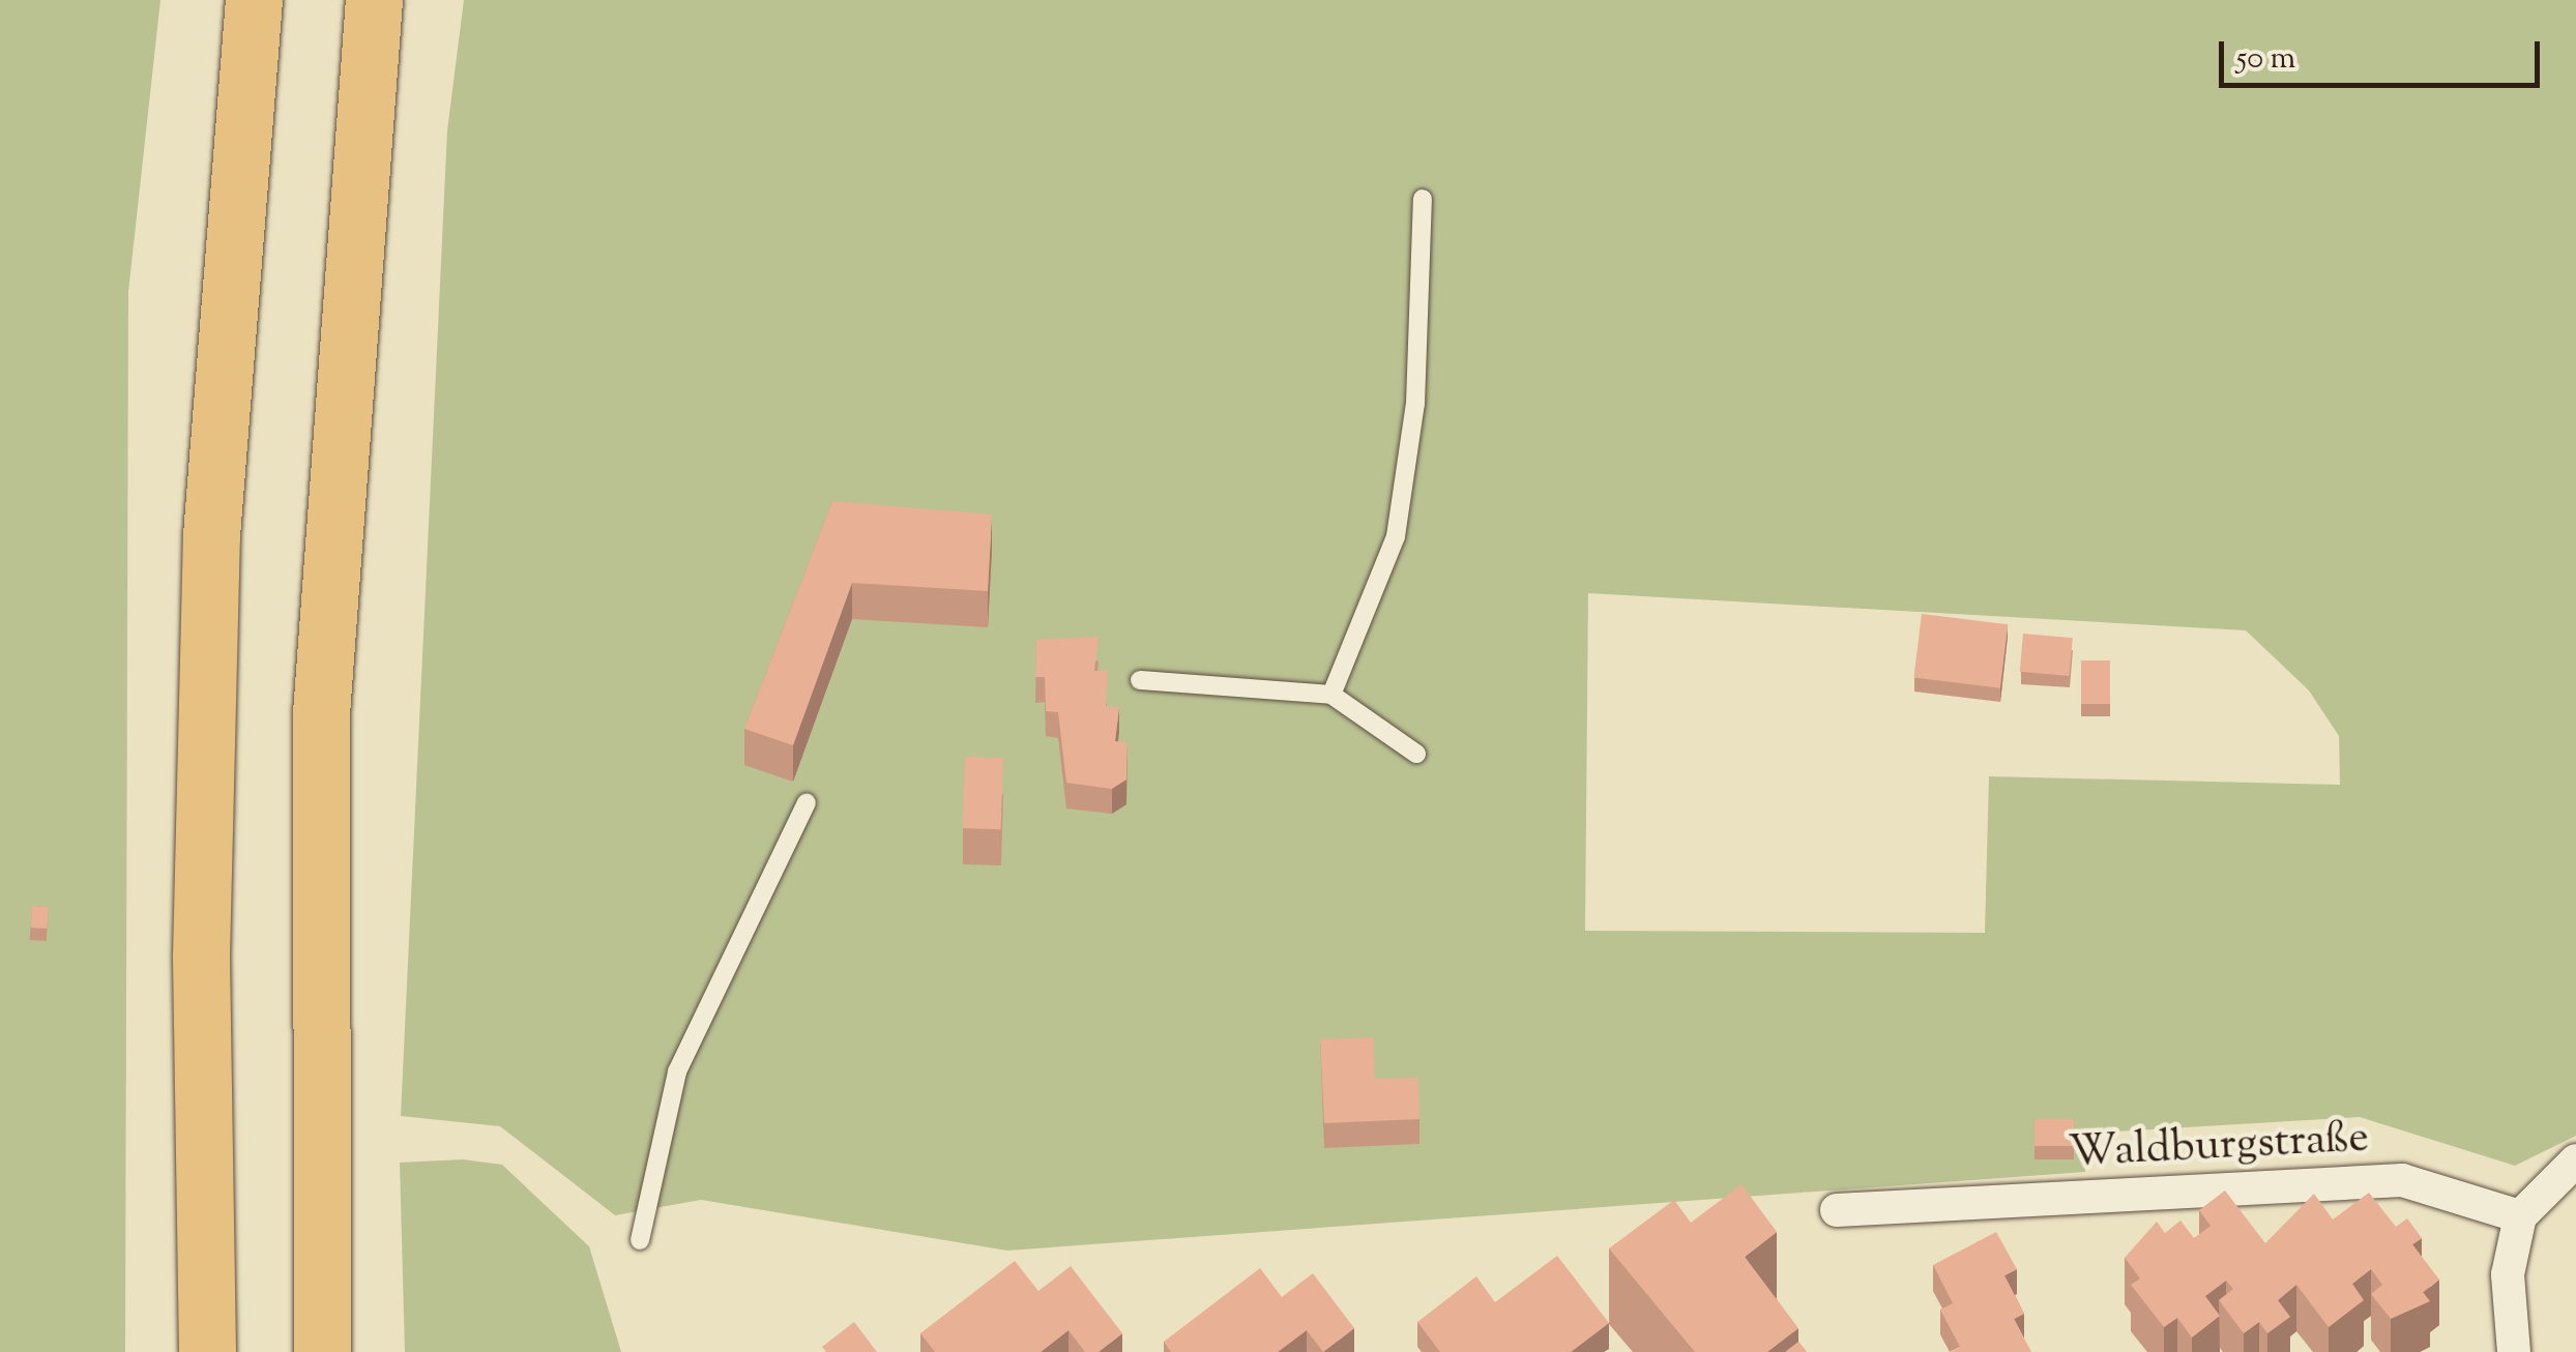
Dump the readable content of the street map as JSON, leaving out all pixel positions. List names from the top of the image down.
{
  "streets": {
    "street": ["Waldburgstraße"]
  },
  "scale_bar": "50 m"
}
